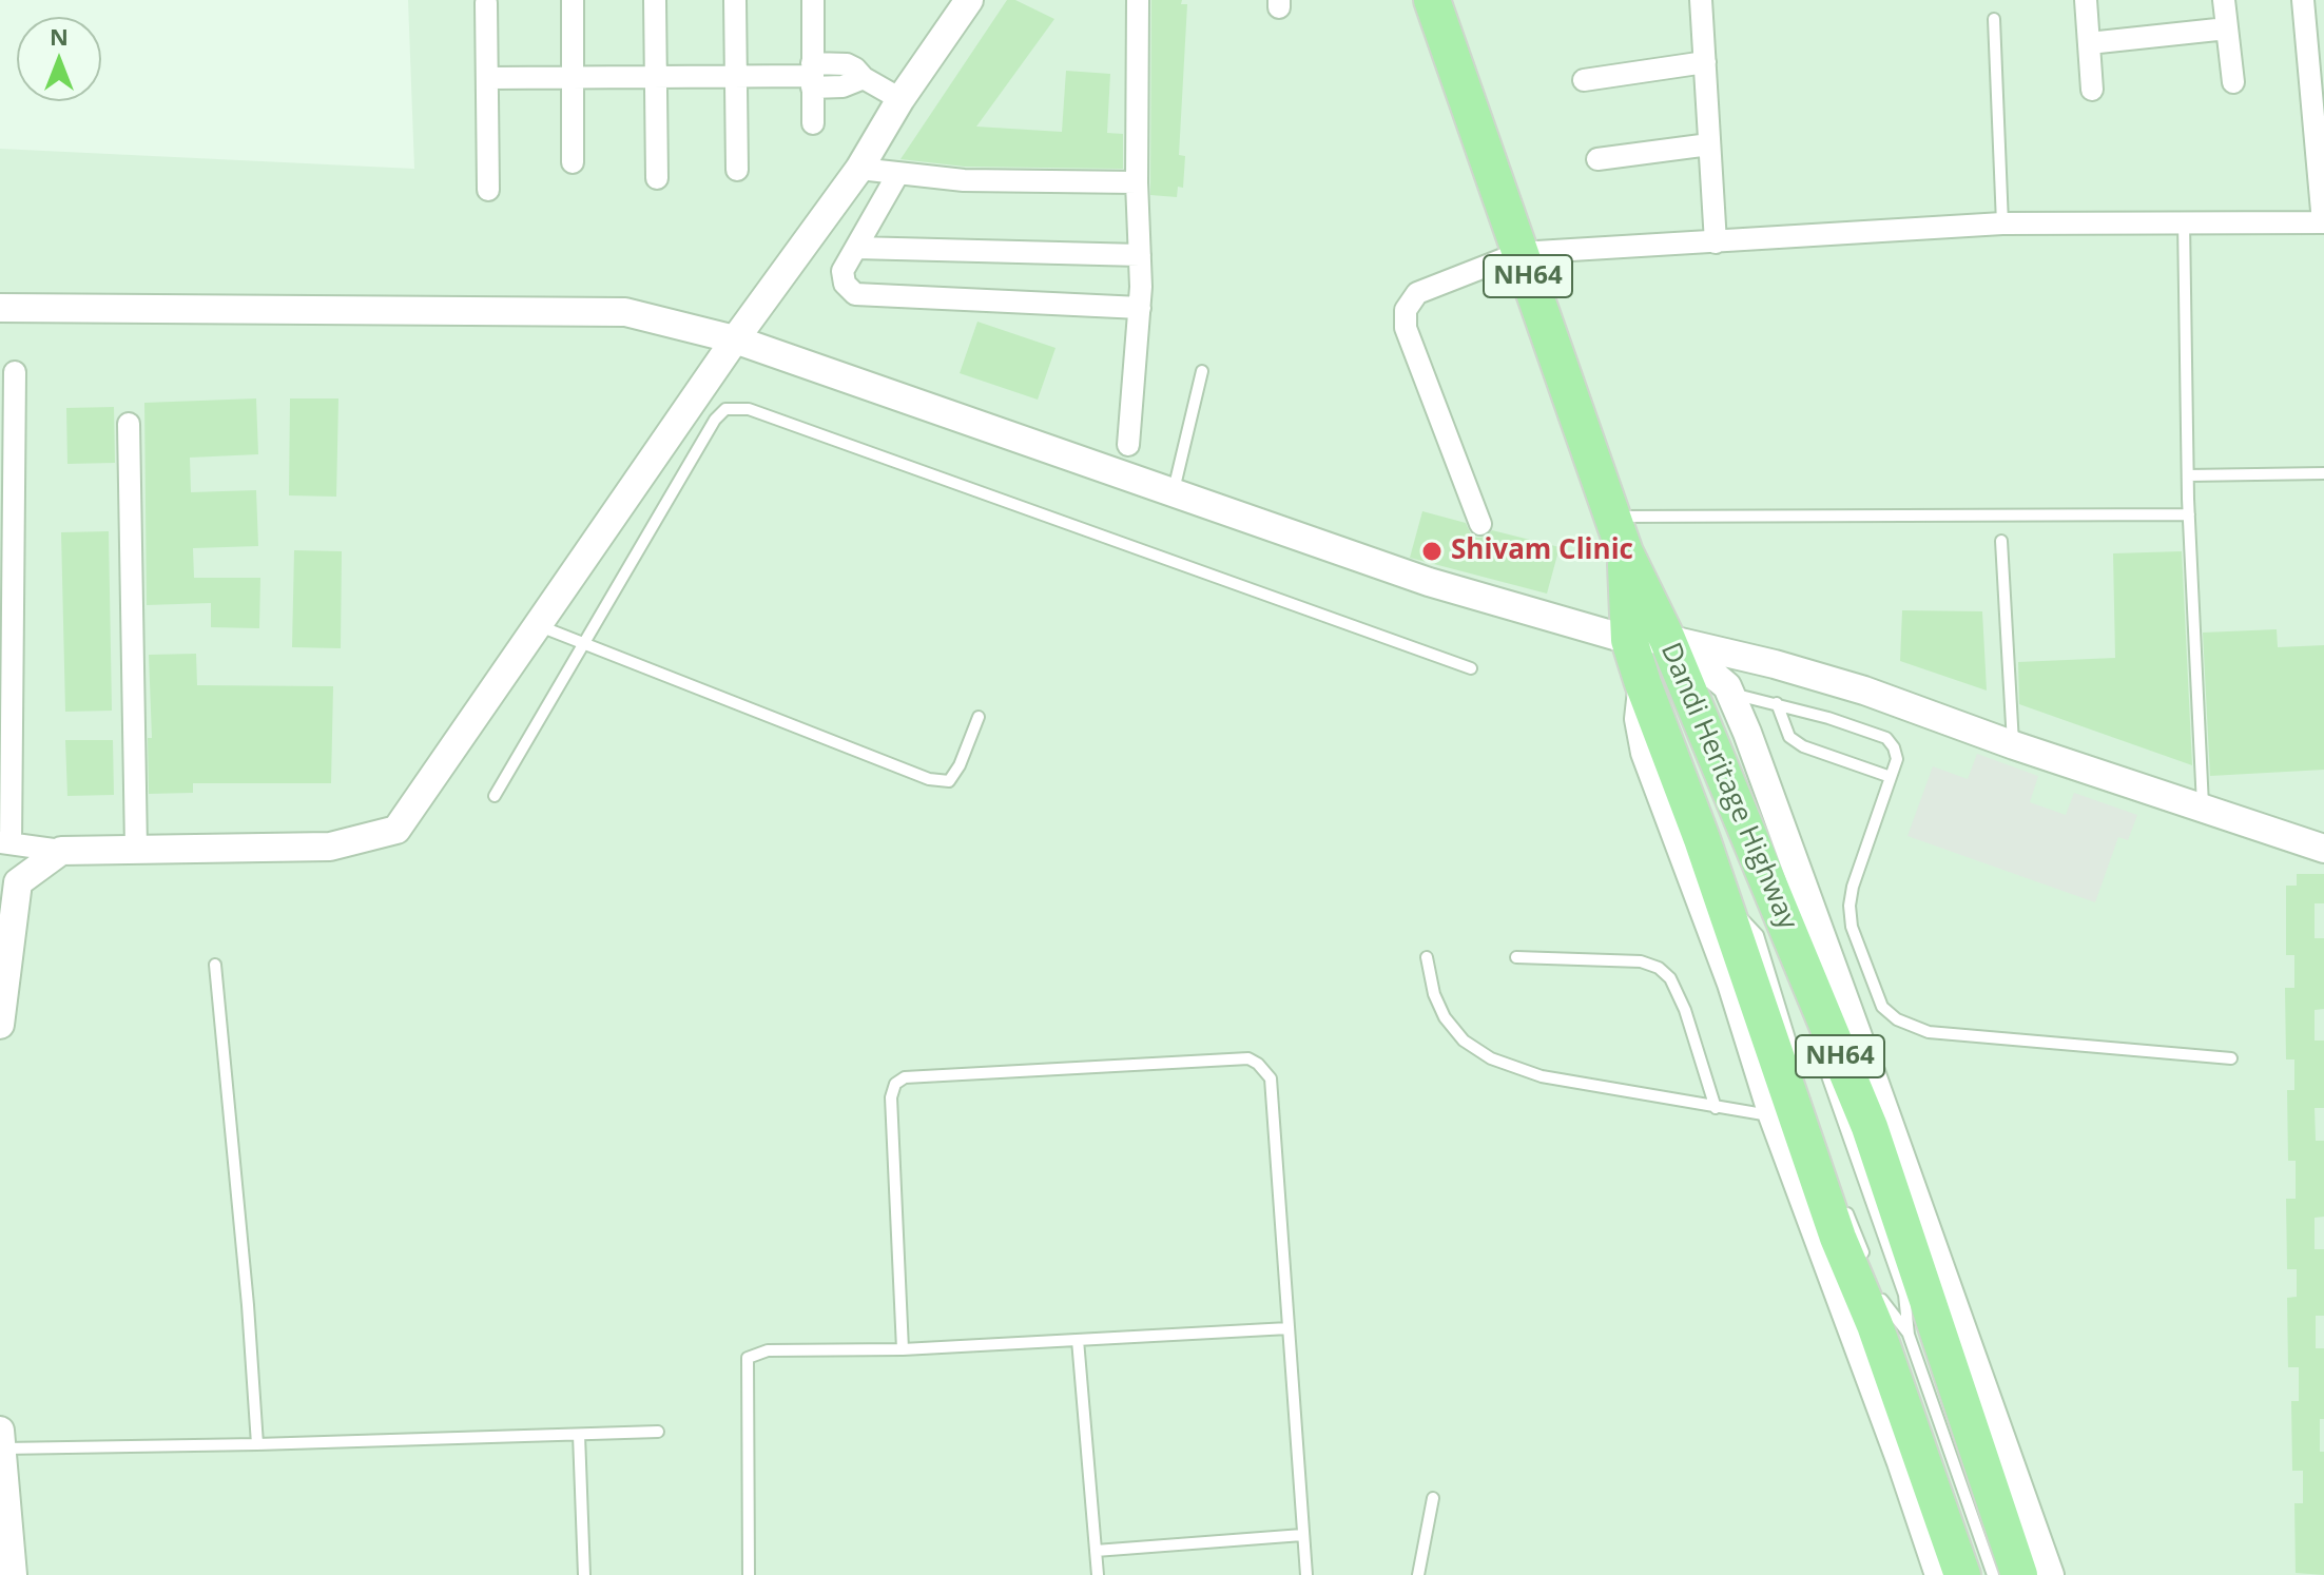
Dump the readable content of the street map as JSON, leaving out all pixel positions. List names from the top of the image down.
{
  "streets": {
    "highway": ["NH64", "Dandi Heritage Highway"]
  },
  "crossings": [
    ["NH64", "Dandi Heritage Highway"]
  ],
  "places": ["Shivam Clinic"],
  "north": "top"
}
